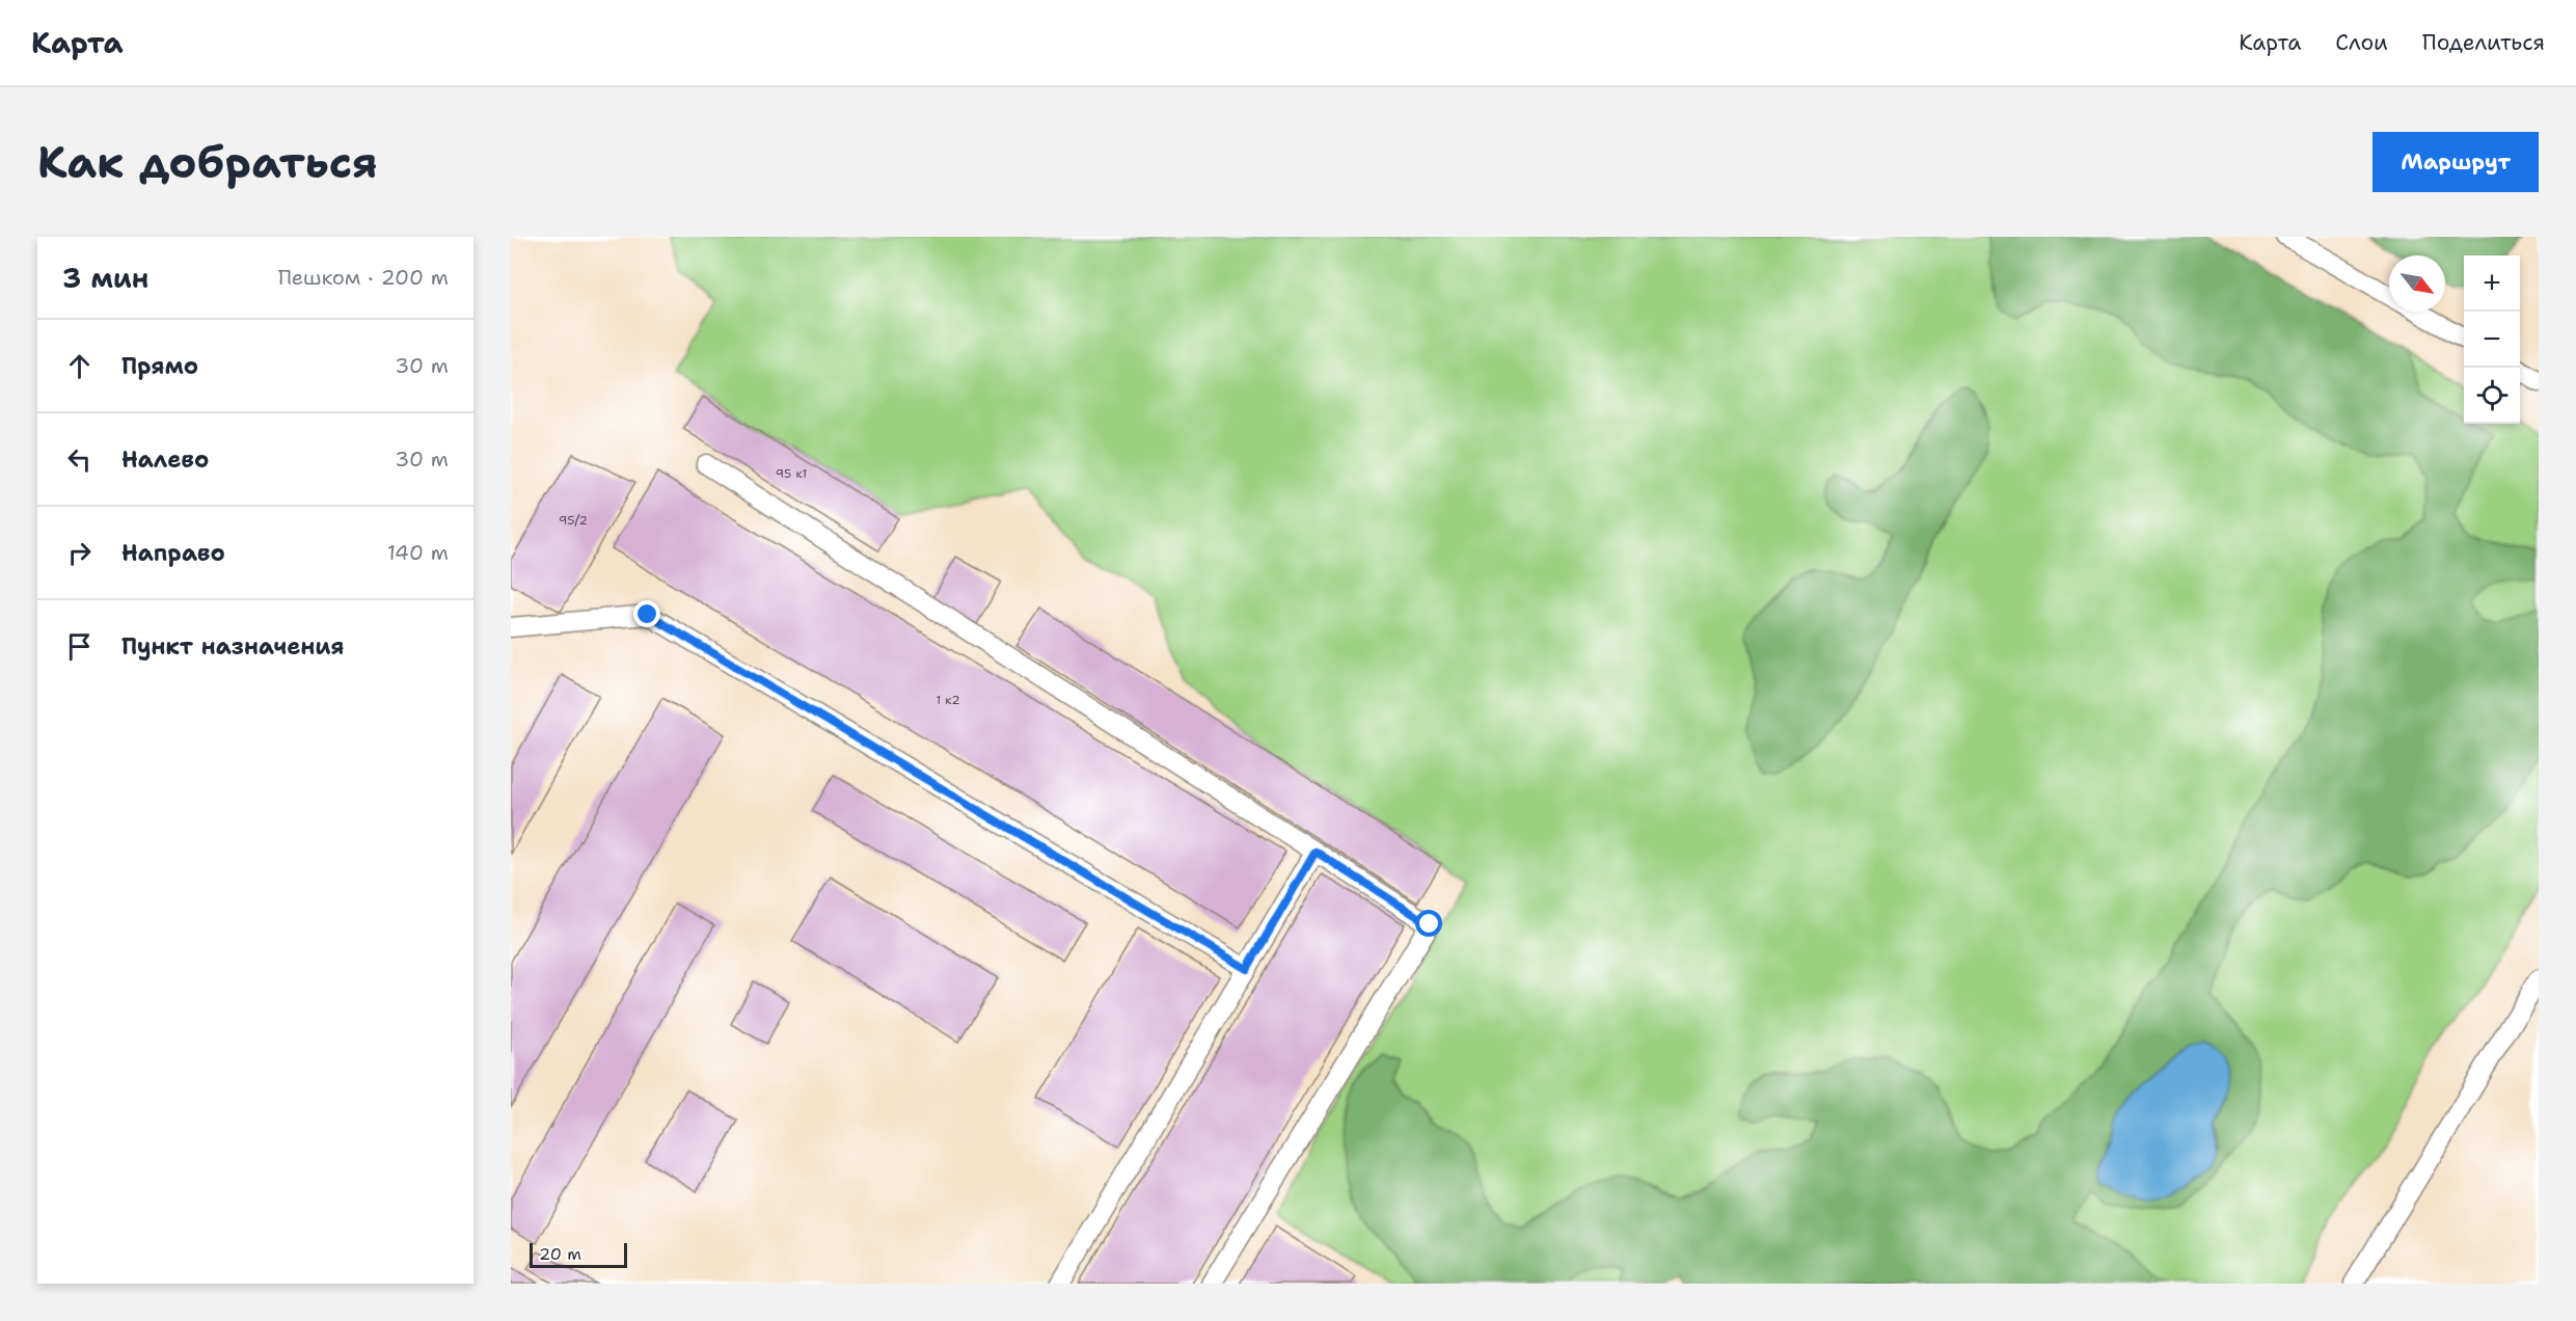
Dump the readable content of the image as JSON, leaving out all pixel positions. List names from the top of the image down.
{
  "house_numbers": ["95 к1", "95/2", "1 к2"],
  "scale_bar": "20 m",
  "north": "bottom right",
  "page": {
    "header": "Карта",
    "nav": ["Карта", "Слои", "Поделиться"],
    "buttons": "Маршрут",
    "title": "Как добраться",
    "heading": ["3 мин", "Пешком · 200 m"],
    "map_buttons": ["+", "−"],
    "list": [
      ["Прямо", "30 m"],
      ["Налево", "30 m"],
      ["Направо", "140 m"],
      "Пункт назначения"
    ],
    "scale": "20 m"
  }
}
